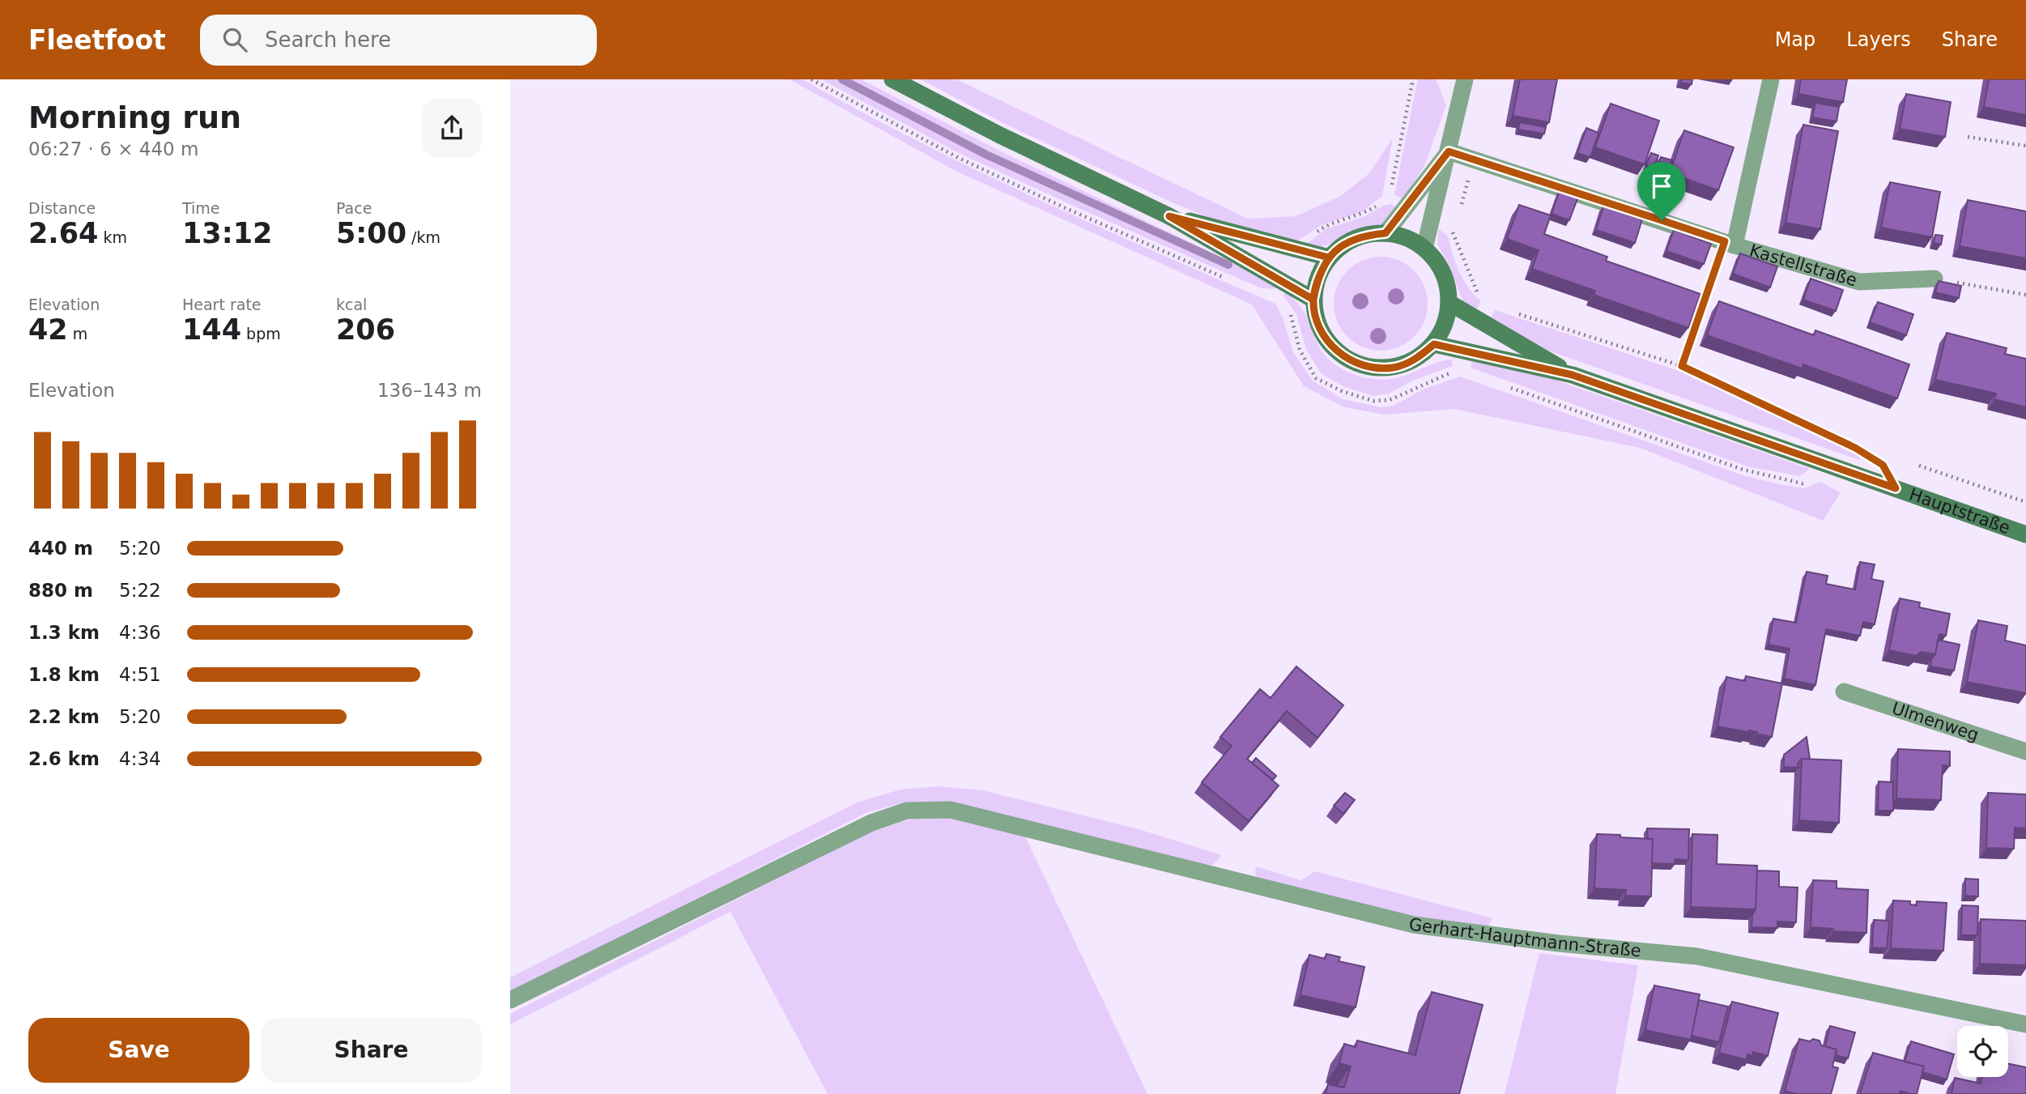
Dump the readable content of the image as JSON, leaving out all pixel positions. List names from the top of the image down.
{
  "streets": {
    "main road": ["Hauptstraße"],
    "street": ["Kastellstraße", "Ulmenweg", "Gerhart-Hauptmann-Straße"]
  },
  "page": {
    "header": "Fleetfoot",
    "search": "Search here",
    "nav": ["Map", "Layers", "Share"],
    "heading": ["Morning run", "06:27 · 6 × 440 m"],
    "stats": [
      ["Distance", "2.64 km"],
      ["Time", "13:12"],
      ["Pace", "5:00 /km"],
      ["Elevation", "42 m"],
      ["Heart rate", "144 bpm"],
      ["kcal", "206"]
    ],
    "chart": ["Elevation", "136–143 m"],
    "list": [
      {
        "name": "440 m",
        "note": "5:20"
      },
      {
        "name": "880 m",
        "note": "5:22"
      },
      {
        "name": "1.3 km",
        "note": "4:36"
      },
      {
        "name": "1.8 km",
        "note": "4:51"
      },
      {
        "name": "2.2 km",
        "note": "5:20"
      },
      {
        "name": "2.6 km",
        "note": "4:34"
      }
    ],
    "buttons": ["Save", "Share"]
  }
}
